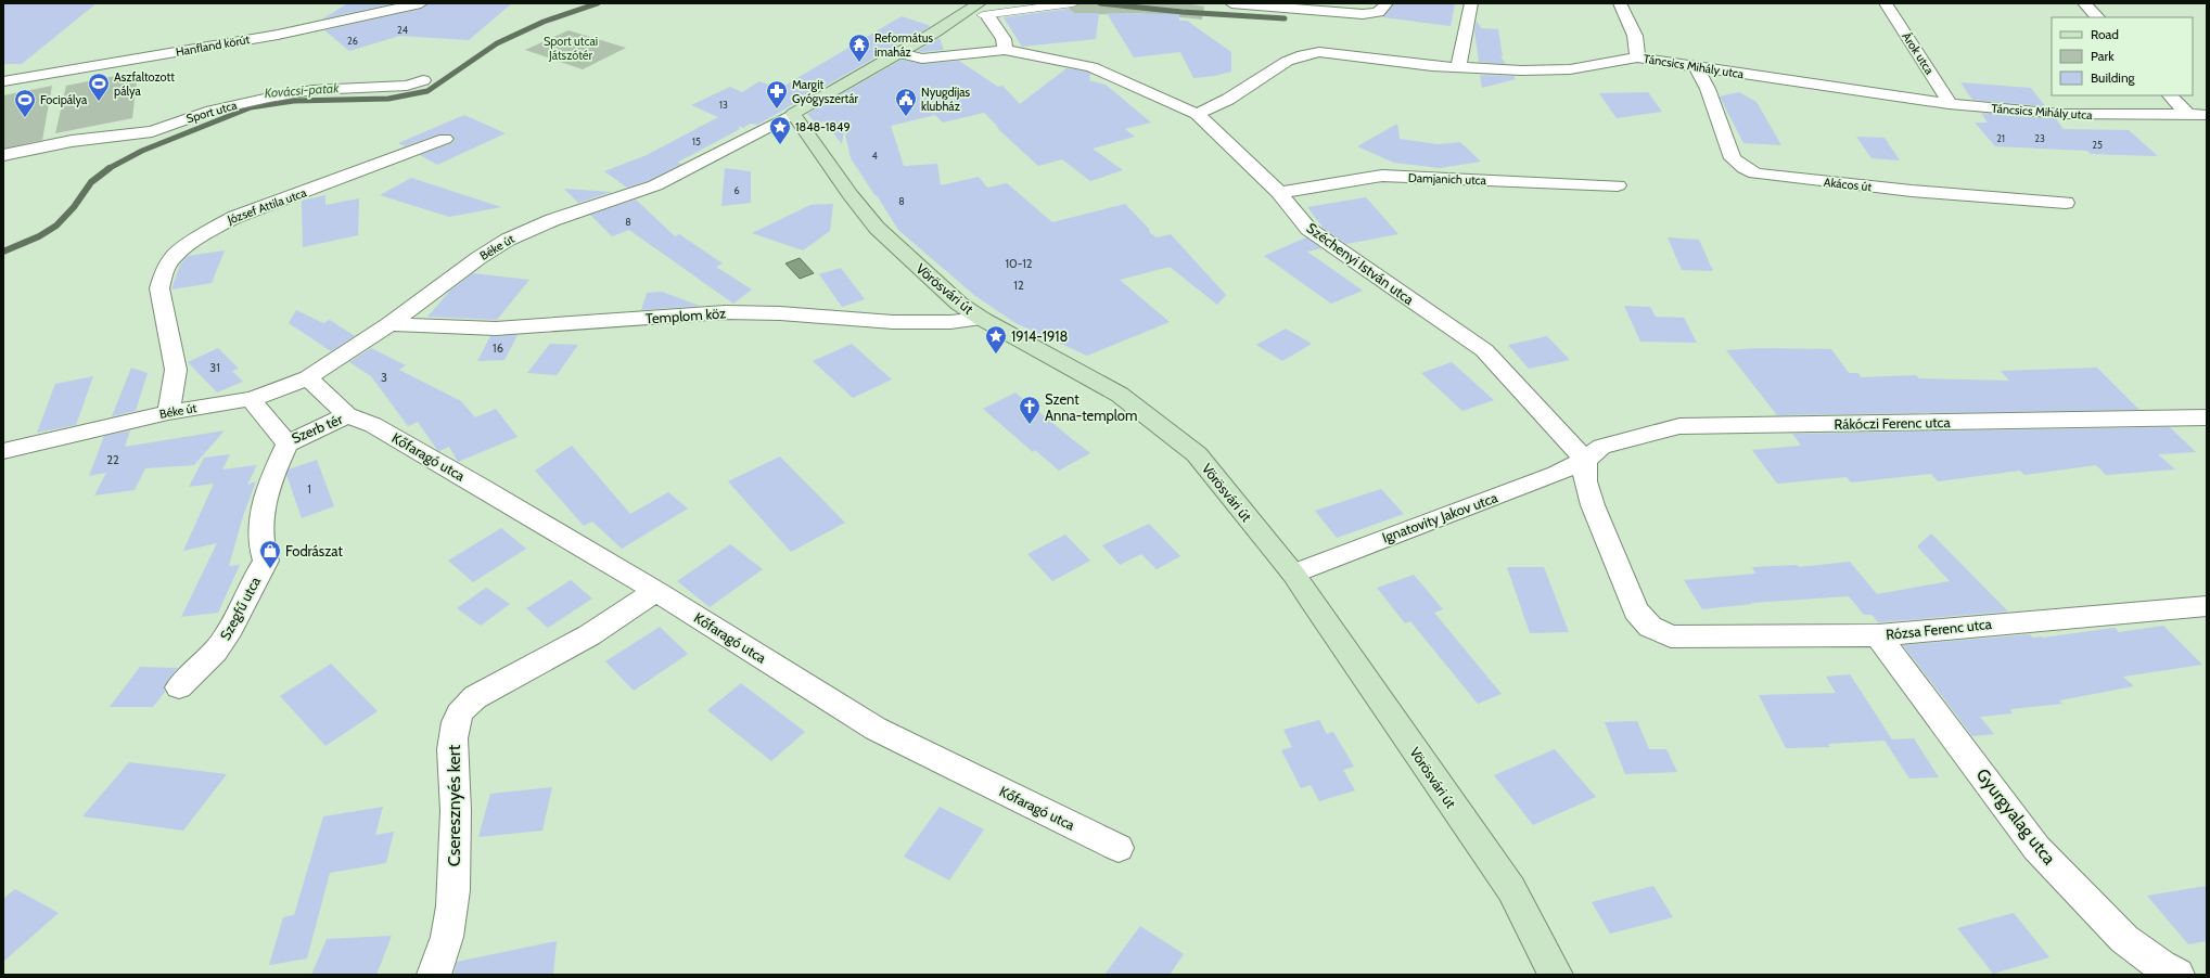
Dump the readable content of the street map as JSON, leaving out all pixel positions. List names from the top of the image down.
{
  "streets": {
    "main road": ["Béke út", "Vörösvári út"],
    "street": [
      "Hanfland körút",
      "Árok utca",
      "Táncsics Mihály utca",
      "Sport utca",
      "Damjanich utca",
      "Akácos út",
      "József Attila utca",
      "Széchenyi István utca",
      "Templom köz",
      "Rákóczi Ferenc utca",
      "Szerb tér",
      "Kőfaragó utca",
      "Ignatovity Jakov utca",
      "Szegfű utca",
      "Rózsa Ferenc utca",
      "Cseresznyés kert",
      "Gyurgyalag utca"
    ]
  },
  "crossings": [
    ["Árok utca", "Táncsics Mihály utca"],
    ["Táncsics Mihály utca", "Akácos út"],
    ["Táncsics Mihály utca", "Széchenyi István utca"],
    ["Damjanich utca", "Széchenyi István utca"],
    ["József Attila utca", "Béke út"],
    ["Béke út", "Széchenyi István utca"],
    ["Béke út", "Vörösvári út"],
    ["Béke út", "Templom köz"],
    ["Béke út", "Szerb tér"],
    ["Széchenyi István utca", "Rákóczi Ferenc utca"],
    ["Széchenyi István utca", "Ignatovity Jakov utca"],
    ["Széchenyi István utca", "Rózsa Ferenc utca"],
    ["Vörösvári út", "Templom köz"],
    ["Vörösvári út", "Ignatovity Jakov utca"],
    ["Rákóczi Ferenc utca", "Ignatovity Jakov utca"],
    ["Rákóczi Ferenc utca", "Rózsa Ferenc utca"],
    ["Szerb tér", "Kőfaragó utca"],
    ["Szerb tér", "Szegfű utca"],
    ["Kőfaragó utca", "Cseresznyés kert"],
    ["Ignatovity Jakov utca", "Rózsa Ferenc utca"],
    ["Rózsa Ferenc utca", "Gyurgyalag utca"]
  ],
  "water": ["Kovácsi-patak"],
  "parks": ["Sport utcai Játszótér"],
  "places": {
    "temple": ["Református imaház"],
    "sports": ["Aszfaltozott pálya", "Focipálya"],
    "pharmacy": ["Margit Gyógyszertár"],
    "public building": ["Nyugdíjas klubház"],
    "place": ["1848-1849", "1914-1918"],
    "church": ["Szent Anna-templom"],
    "shop": ["Fodrászat"]
  },
  "house_numbers": [
    "24",
    "26",
    "13",
    "21",
    "23",
    "15",
    "25",
    "4",
    "6",
    "8",
    "8",
    "10-12",
    "12",
    "16",
    "31",
    "3",
    "22",
    "1"
  ],
  "legend": ["Road", "Park", "Building"]
}
